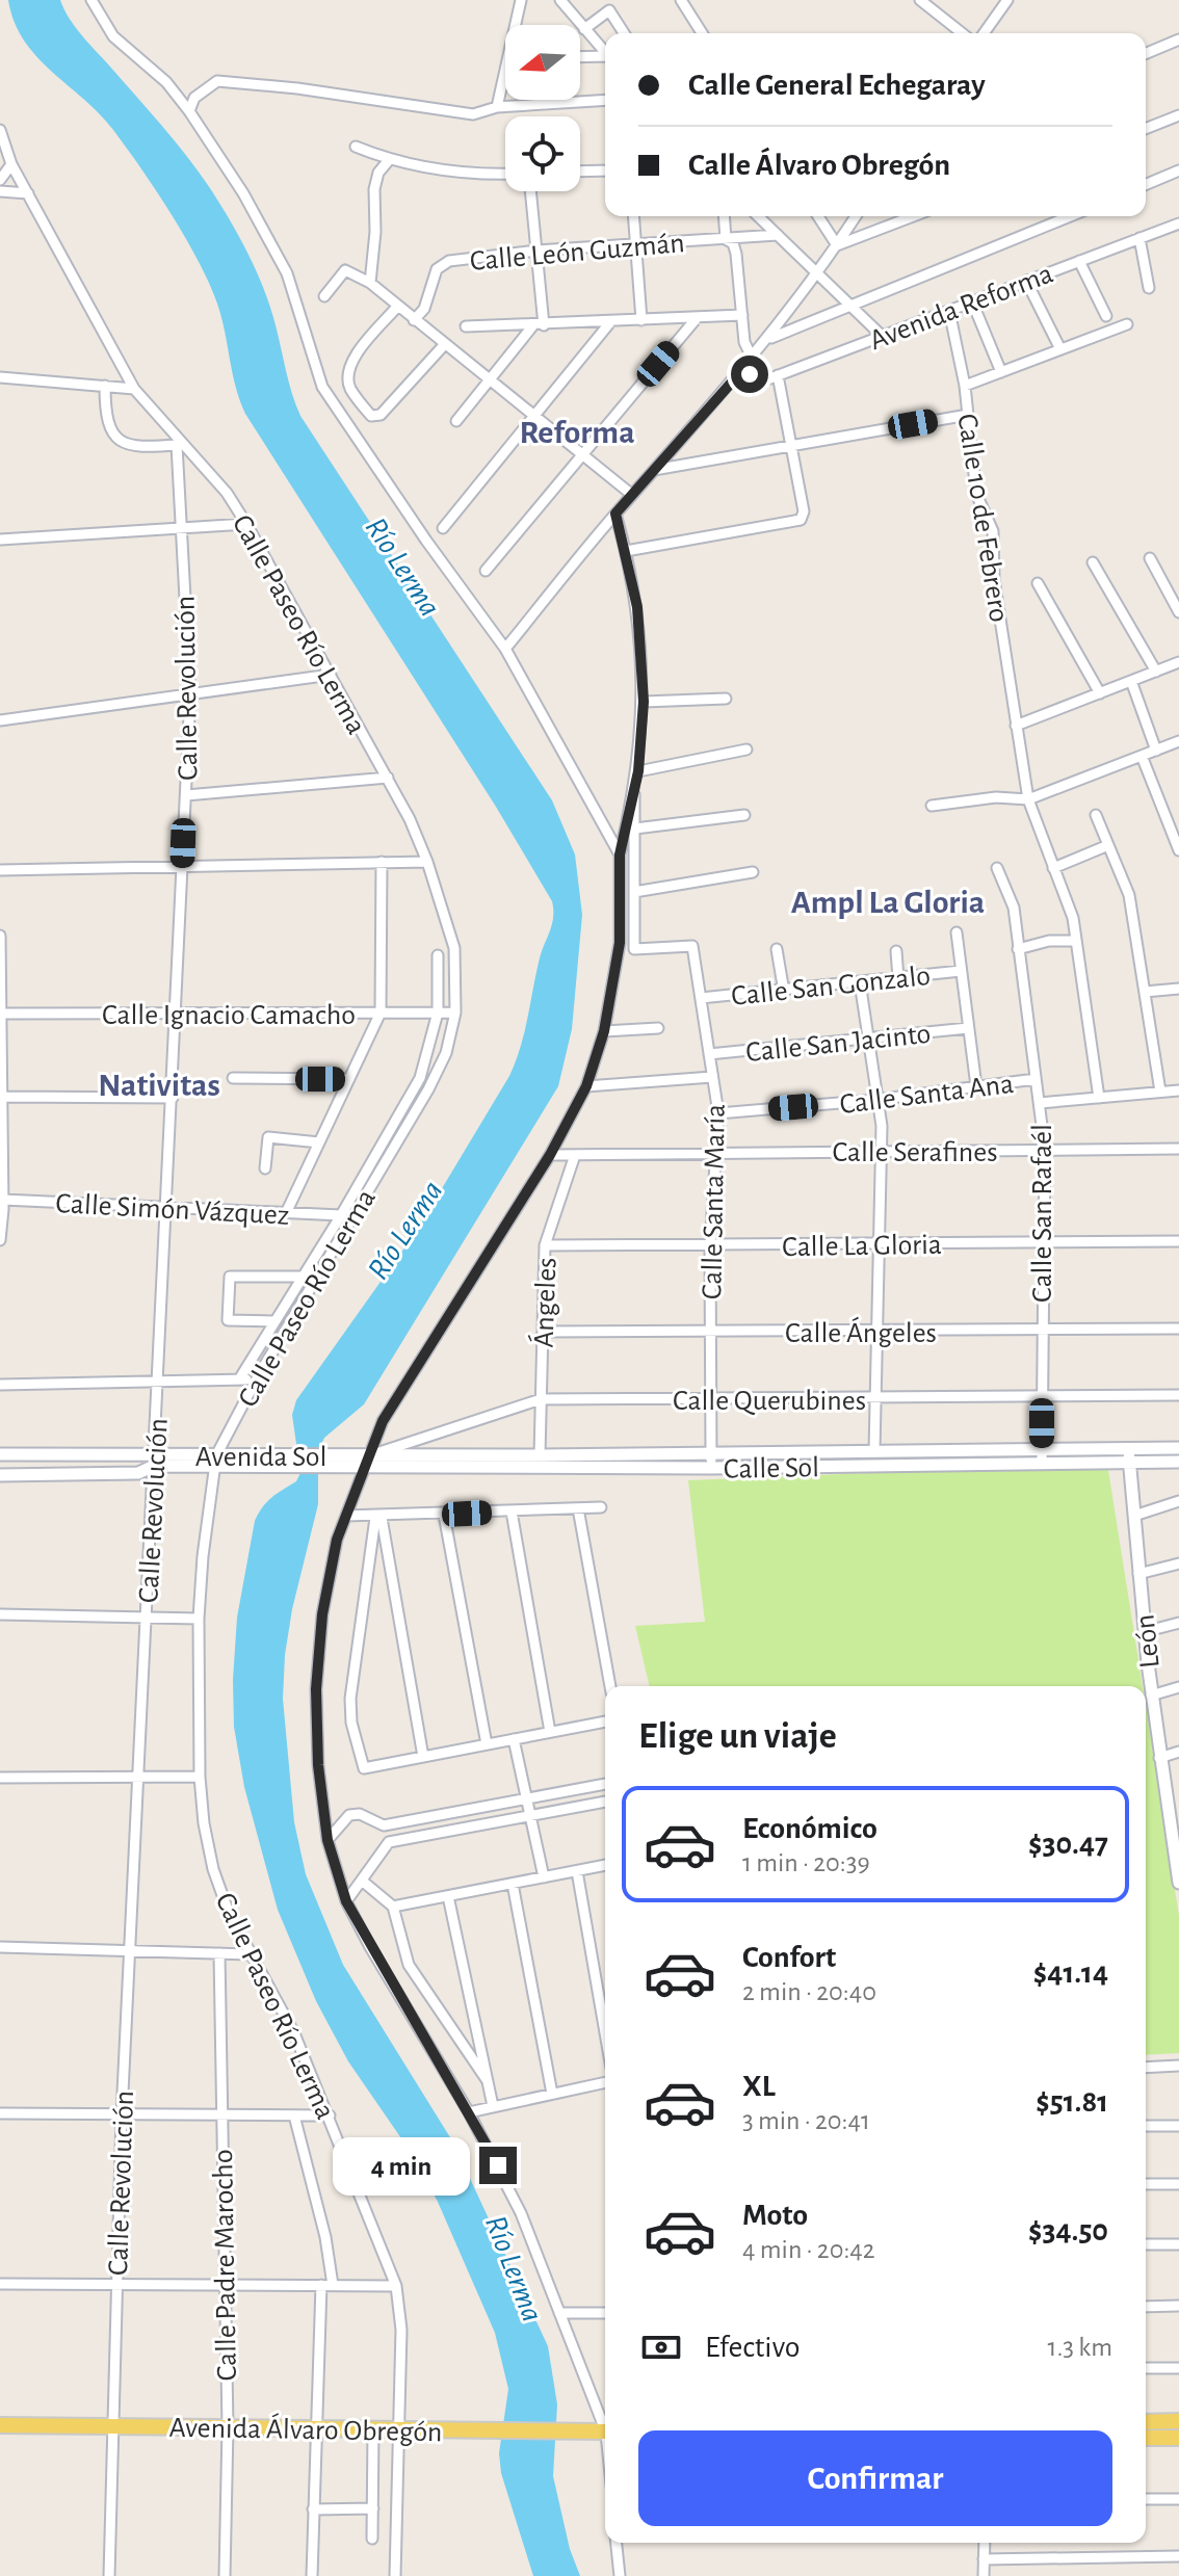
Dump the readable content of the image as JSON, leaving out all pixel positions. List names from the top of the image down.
{
  "streets": {
    "main road": ["Avenida Álvaro Obregón"],
    "street": [
      "Calle León Guzmán",
      "Avenida Reforma",
      "Calle 10 de Febrero",
      "Calle Paseo Río Lerma",
      "Calle Revolución",
      "Calle San Gonzalo",
      "Calle Ignacio Camacho",
      "Calle San Jacinto",
      "Calle Santa Ana",
      "Calle Serafines",
      "Calle Santa María",
      "Calle Simón Vázquez",
      "Calle San Rafaél",
      "Calle La Gloria",
      "Ángeles",
      "Calle Ángeles",
      "Calle Querubines",
      "Avenida Sol",
      "Calle Sol",
      "León",
      "Calle Padre Marocho"
    ]
  },
  "crossings": [
    ["Avenida Reforma", "Calle 10 de Febrero"],
    ["Calle Paseo Río Lerma", "Calle Revolución"],
    ["Calle Paseo Río Lerma", "Calle Ignacio Camacho"],
    ["Calle Paseo Río Lerma", "Avenida Sol"],
    ["Calle Paseo Río Lerma", "Avenida Álvaro Obregón"],
    ["Calle Revolución", "Calle Ignacio Camacho"],
    ["Calle Revolución", "Calle Simón Vázquez"],
    ["Calle Revolución", "Avenida Sol"],
    ["Calle Revolución", "Avenida Álvaro Obregón"],
    ["Calle San Gonzalo", "Calle Santa María"],
    ["Calle San Jacinto", "Calle Santa María"],
    ["Calle Santa Ana", "Calle Santa María"],
    ["Calle Santa Ana", "Calle San Rafaél"],
    ["Calle Serafines", "Calle Santa María"],
    ["Calle Serafines", "Calle San Rafaél"],
    ["Calle Serafines", "Ángeles"],
    ["Calle Santa María", "Calle La Gloria"],
    ["Calle Santa María", "Calle Ángeles"],
    ["Calle Santa María", "Calle Querubines"],
    ["Calle Santa María", "Calle Sol"],
    ["Calle San Rafaél", "Calle La Gloria"],
    ["Calle San Rafaél", "Calle Ángeles"],
    ["Calle San Rafaél", "Calle Querubines"],
    ["Calle San Rafaél", "Calle Sol"],
    ["Calle La Gloria", "Ángeles"],
    ["Ángeles", "Calle Ángeles"],
    ["Ángeles", "Calle Querubines"],
    ["Ángeles", "Calle Sol"],
    ["Calle Querubines", "Avenida Sol"],
    ["Calle Querubines", "Calle Sol"],
    ["Avenida Sol", "Calle Sol"],
    ["Calle Sol", "León"],
    ["Calle Padre Marocho", "Avenida Álvaro Obregón"]
  ],
  "districts": ["Reforma", "Ampl La Gloria", "Nativitas"],
  "water": ["Río Lerma"],
  "north": "left",
  "page": {
    "banner": ["Calle General Echegaray", "Calle Álvaro Obregón"],
    "heading": "Elige un viaje",
    "list": [
      {
        "name": "Económico",
        "note": "1 min · 20:39",
        "value": "$30.47"
      },
      {
        "name": "Confort",
        "note": "2 min · 20:40",
        "value": "$41.14"
      },
      {
        "name": "XL",
        "note": "3 min · 20:41",
        "value": "$51.81"
      },
      {
        "name": "Moto",
        "note": "4 min · 20:42",
        "value": "$34.50"
      }
    ],
    "bubble": "4 min",
    "pay": ["Efectivo", "1.3 km"],
    "buttons": "Confirmar"
  }
}
